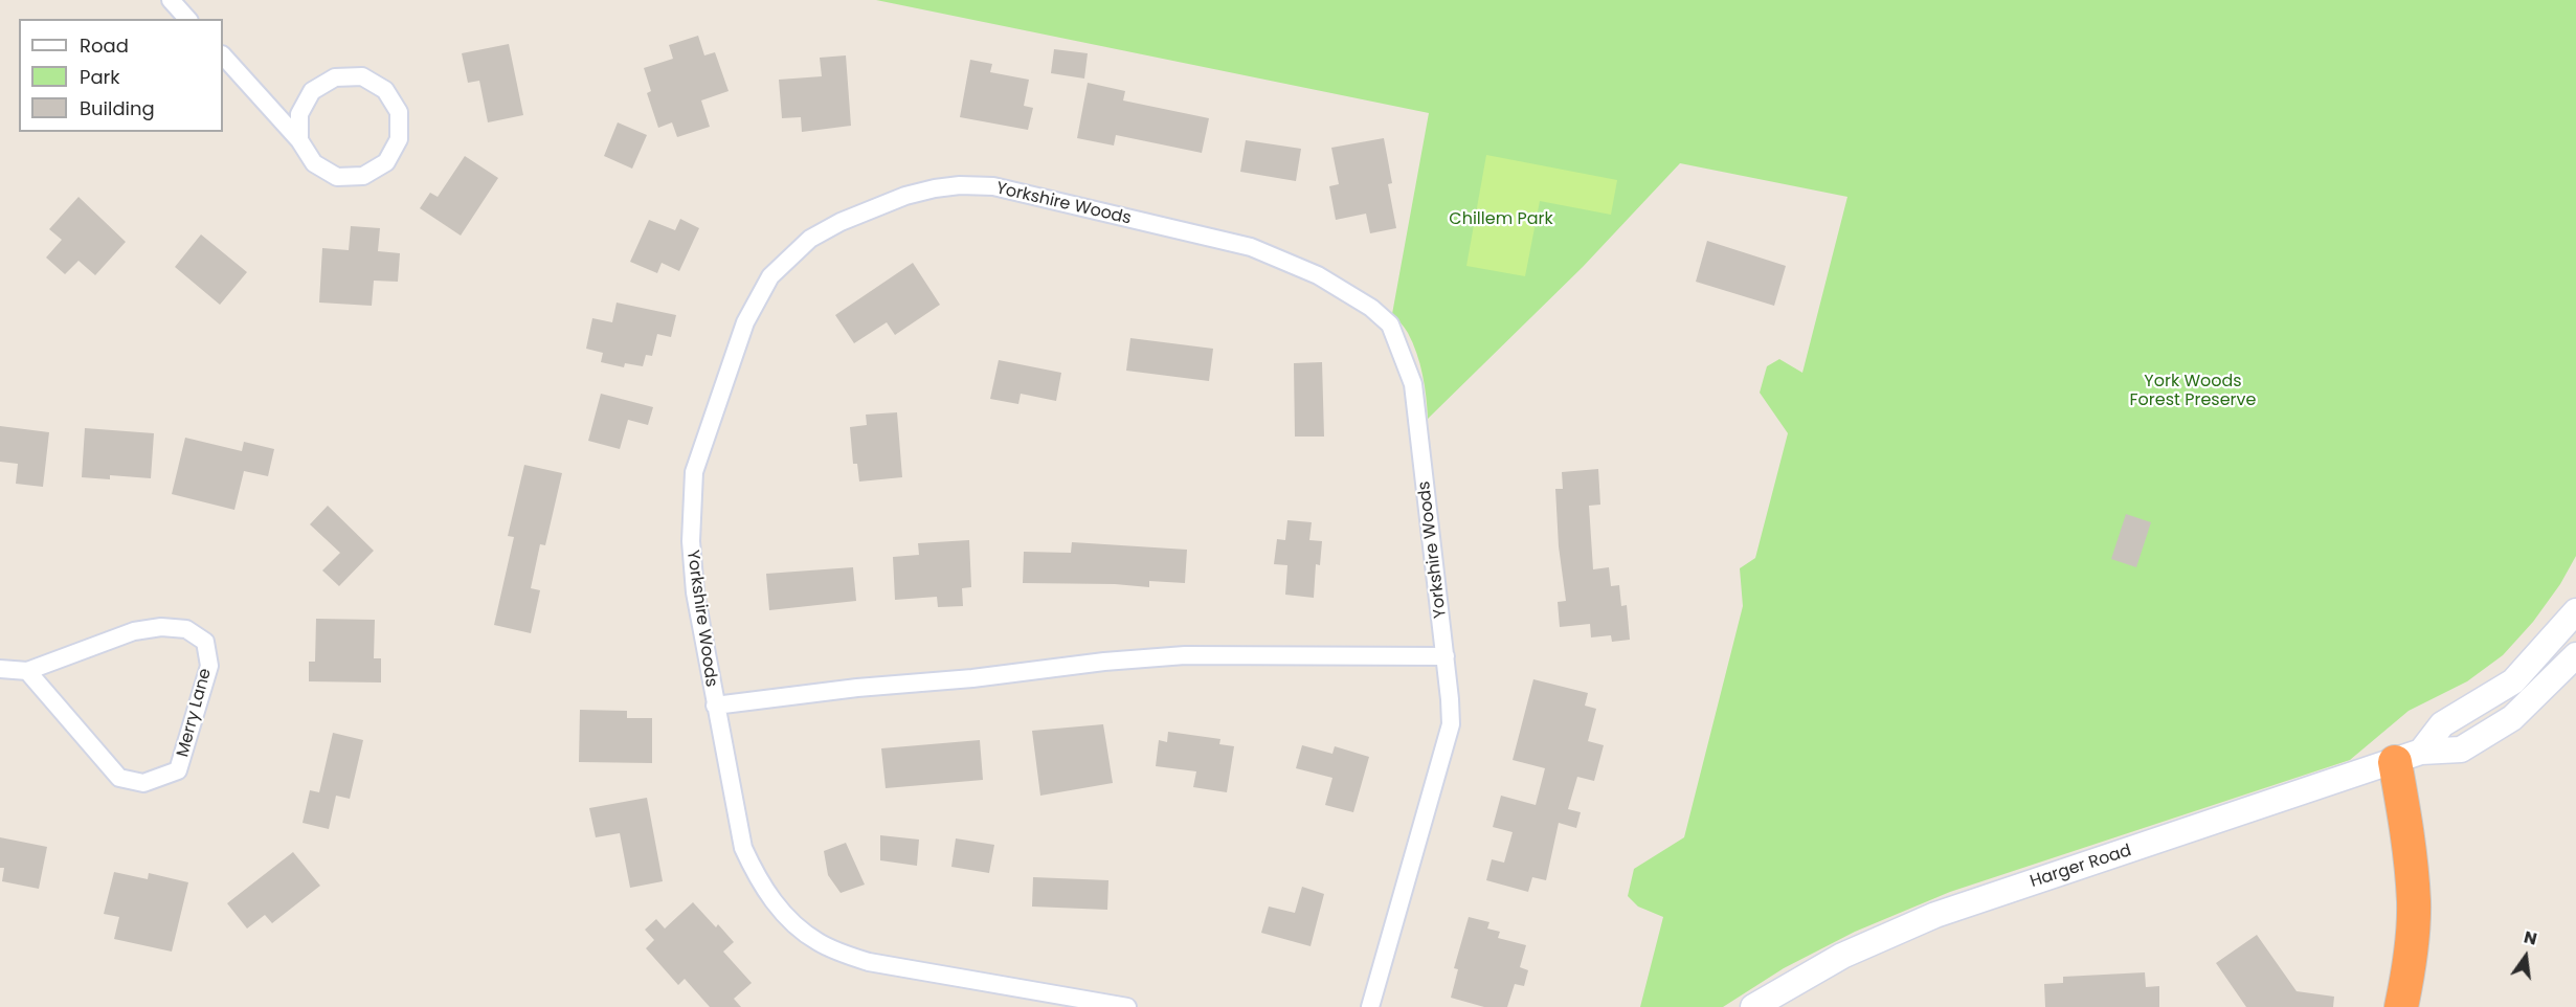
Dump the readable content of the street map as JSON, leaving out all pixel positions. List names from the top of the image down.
{
  "streets": {
    "street": ["Yorkshire Woods", "Merry Lane", "Harger Road"]
  },
  "parks": ["Chillem Park", "York Woods Forest Preserve"],
  "legend": ["Road", "Park", "Building"],
  "north": "top"
}
